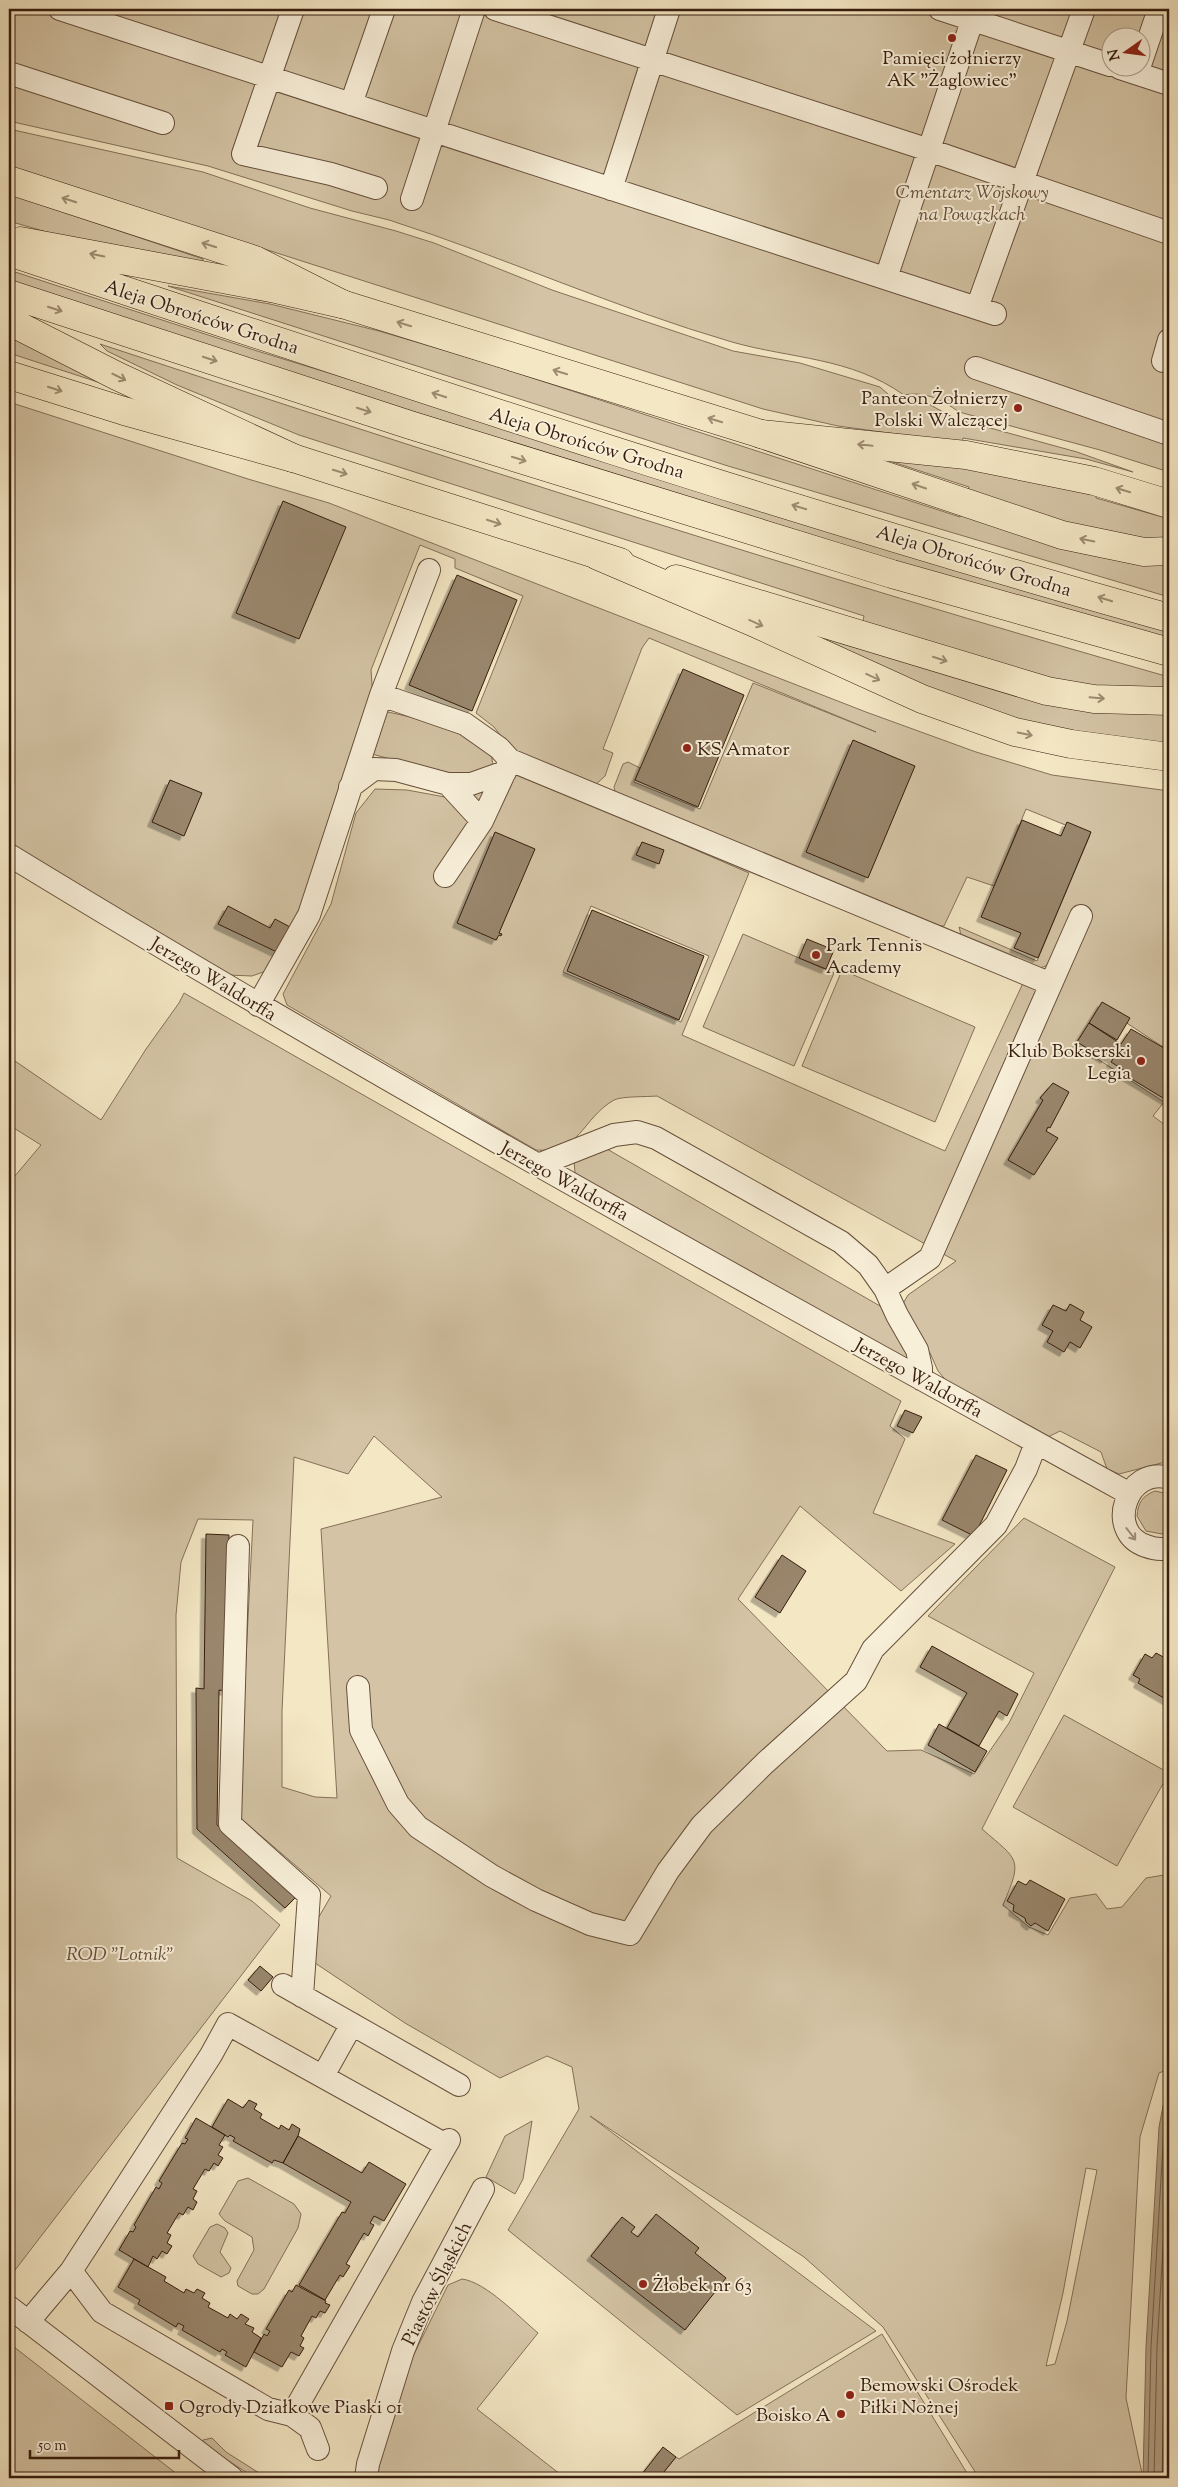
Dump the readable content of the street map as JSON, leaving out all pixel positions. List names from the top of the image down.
{
  "streets": {
    "main road": ["Aleja Obrońców Grodna"],
    "street": ["Jerzego Waldorffa", "Piastów Śląskich"]
  },
  "parks": ["Cmentarz Wojskowy na Powązkach", "ROD \"Lotnik\""],
  "places": {
    "other": [
      "Pamięci żołnierzy AK \"Żaglowiec\"",
      "Panteon Żołnierzy Polski Walczącej",
      "KS Amator",
      "Park Tennis Academy",
      "Klub Bokserski Legia",
      "Żłobek nr 63",
      "Bemowski Ośrodek Piłki Nożnej",
      "Boisko A"
    ],
    "transit": ["Ogrody Działkowe Piaski 01"]
  },
  "scale_bar": "50 m",
  "north": "left"
}
